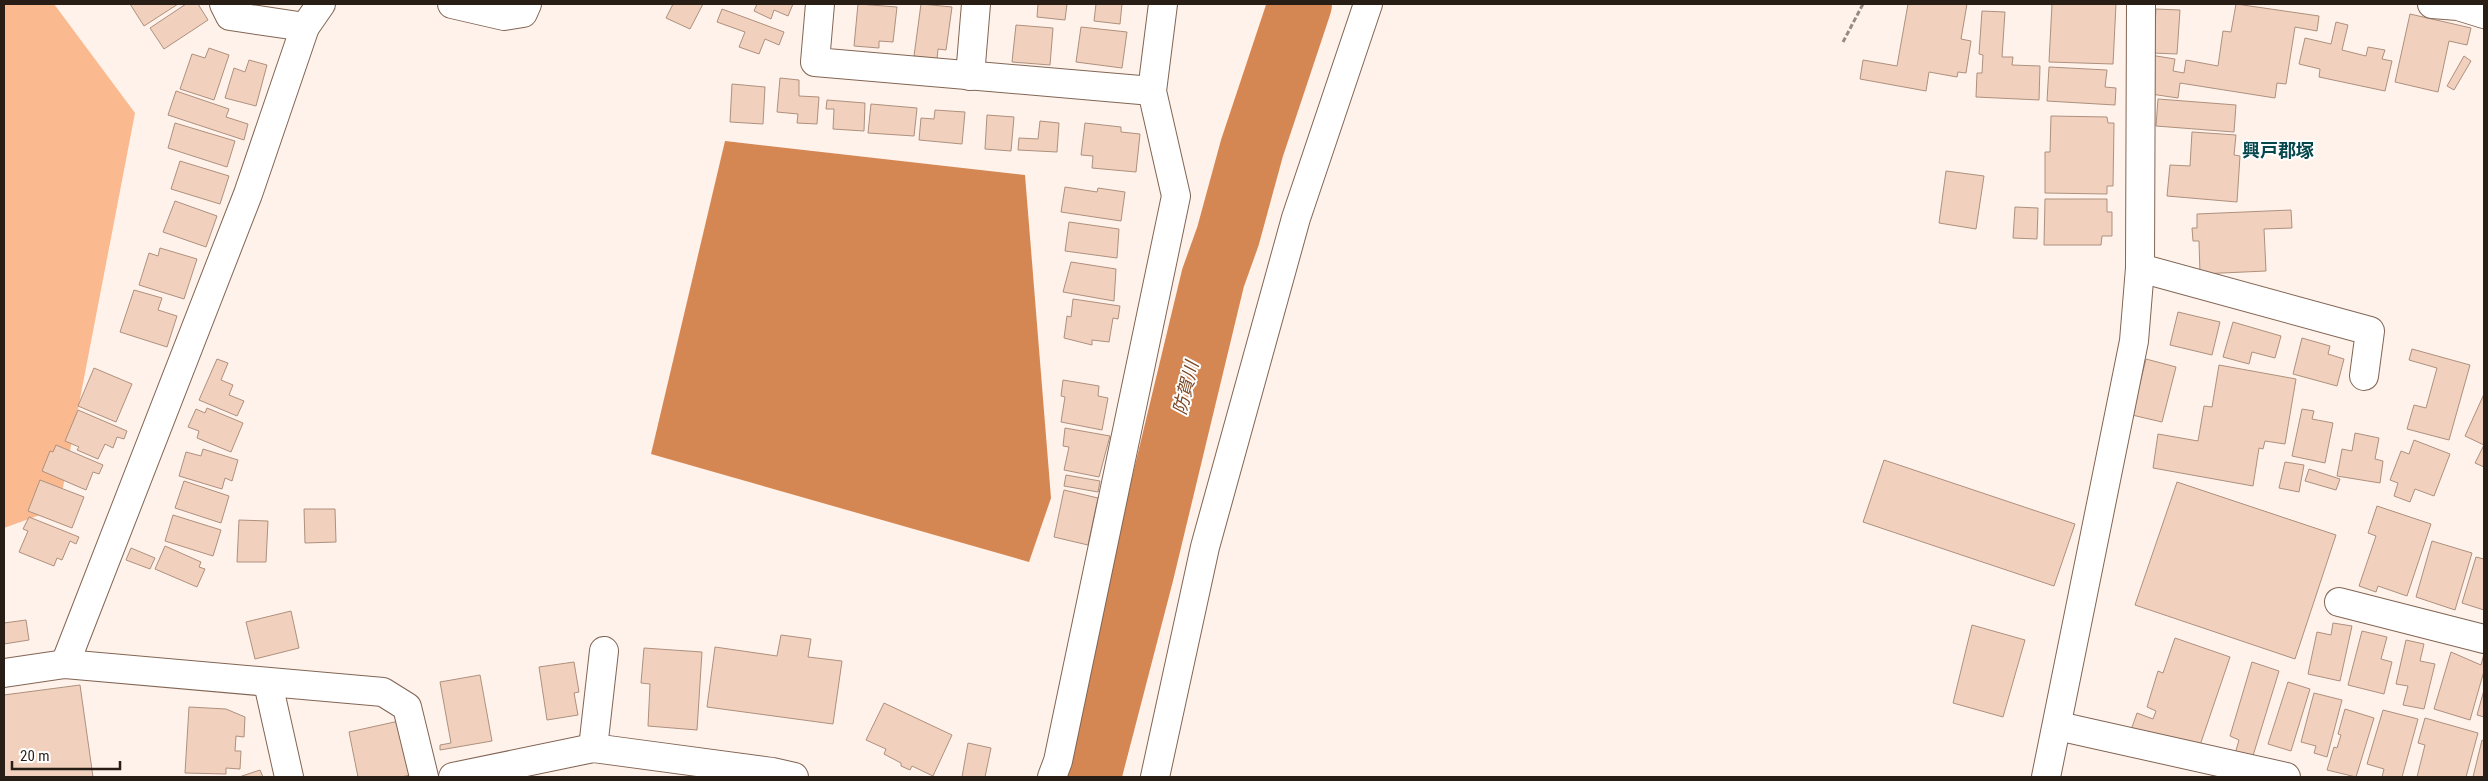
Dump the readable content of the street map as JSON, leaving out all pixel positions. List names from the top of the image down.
{
  "districts": ["興戸郡塚"],
  "water": ["防賀川"],
  "scale_bar": "20 m"
}
